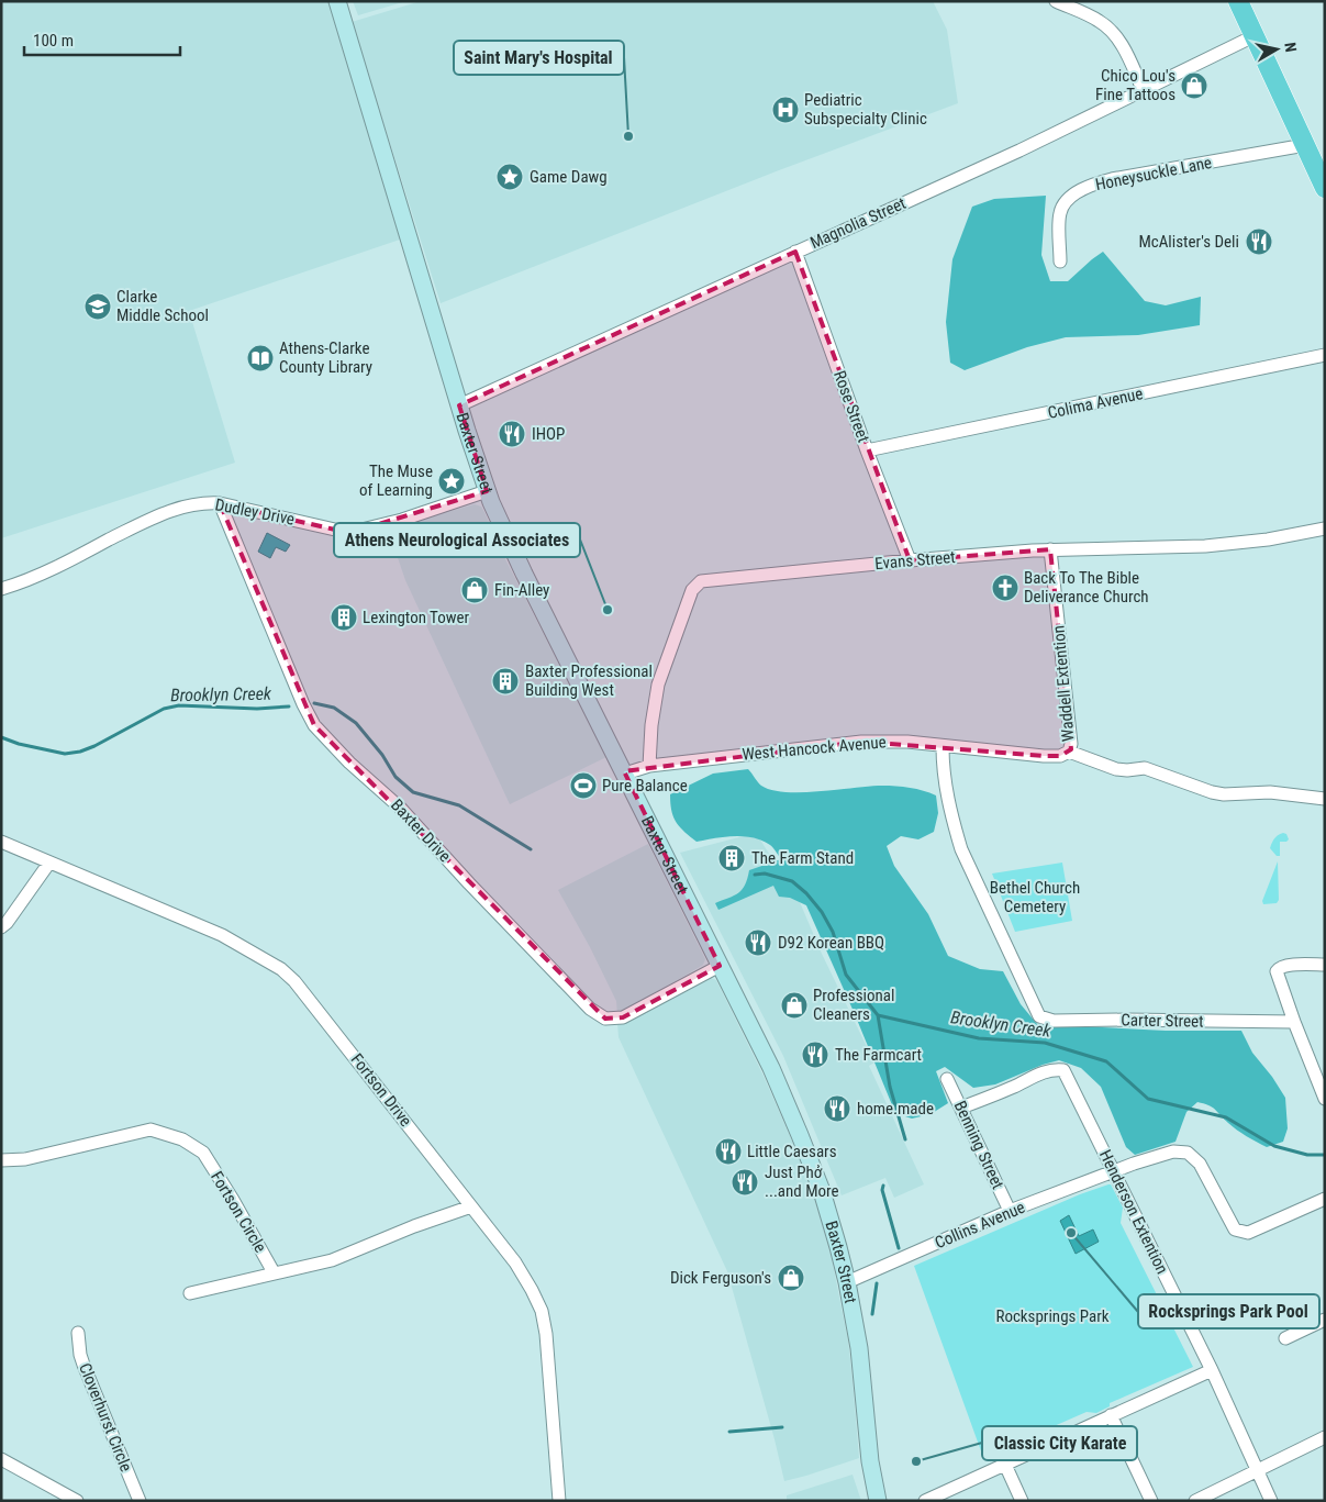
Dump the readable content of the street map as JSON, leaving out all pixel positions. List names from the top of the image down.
{
  "streets": {
    "main road": ["Baxter Street"],
    "street": [
      "Honeysuckle Lane",
      "Magnolia Street",
      "Colima Avenue",
      "Rose Street",
      "Dudley Drive",
      "Evans Street",
      "Waddell Extention",
      "West Hancock Avenue",
      "Baxter Drive",
      "Carter Street",
      "Fortson Drive",
      "Benning Street",
      "Fortson Circle",
      "Henderson Extention",
      "Collins Avenue",
      "Cloverhurst Circle"
    ]
  },
  "crossings": [
    ["Magnolia Street", "Rose Street"],
    ["Magnolia Street", "Baxter Street"],
    ["Colima Avenue", "Rose Street"],
    ["Rose Street", "Evans Street"],
    ["Baxter Street", "Dudley Drive"],
    ["Baxter Street", "West Hancock Avenue"],
    ["Baxter Street", "Baxter Drive"],
    ["Baxter Street", "Collins Avenue"],
    ["Dudley Drive", "Baxter Drive"],
    ["Evans Street", "Waddell Extention"],
    ["Evans Street", "West Hancock Avenue"],
    ["Waddell Extention", "West Hancock Avenue"],
    ["West Hancock Avenue", "Carter Street"],
    ["Benning Street", "Henderson Extention"],
    ["Benning Street", "Collins Avenue"],
    ["Henderson Extention", "Collins Avenue"]
  ],
  "water": ["Brooklyn Creek"],
  "parks": ["Bethel Church Cemetery", "Rocksprings Park"],
  "places": {
    "shop": [
      "Chico Lou's Fine Tattoos",
      "Fin-Alley",
      "Professional Cleaners",
      "Dick Ferguson's"
    ],
    "hospital": ["Pediatric Subspecialty Clinic"],
    "other": [
      "Saint Mary's Hospital",
      "Athens Neurological Associates",
      "Rocksprings Park Pool",
      "Classic City Karate"
    ],
    "place": ["Game Dawg", "The Muse of Learning"],
    "restaurant": [
      "McAlister's Deli",
      "IHOP",
      "D92 Korean BBQ",
      "The Farmcart",
      "home.made",
      "Little Caesars",
      "Just Phở ...and More"
    ],
    "school or university": ["Clarke Middle School"],
    "library": ["Athens-Clarke County Library"],
    "church": ["Back To The Bible Deliverance Church"],
    "building": ["Lexington Tower", "Baxter Professional Building West", "The Farm Stand"],
    "sports": ["Pure Balance"]
  },
  "scale_bar": "100 m",
  "north": "right"
}
